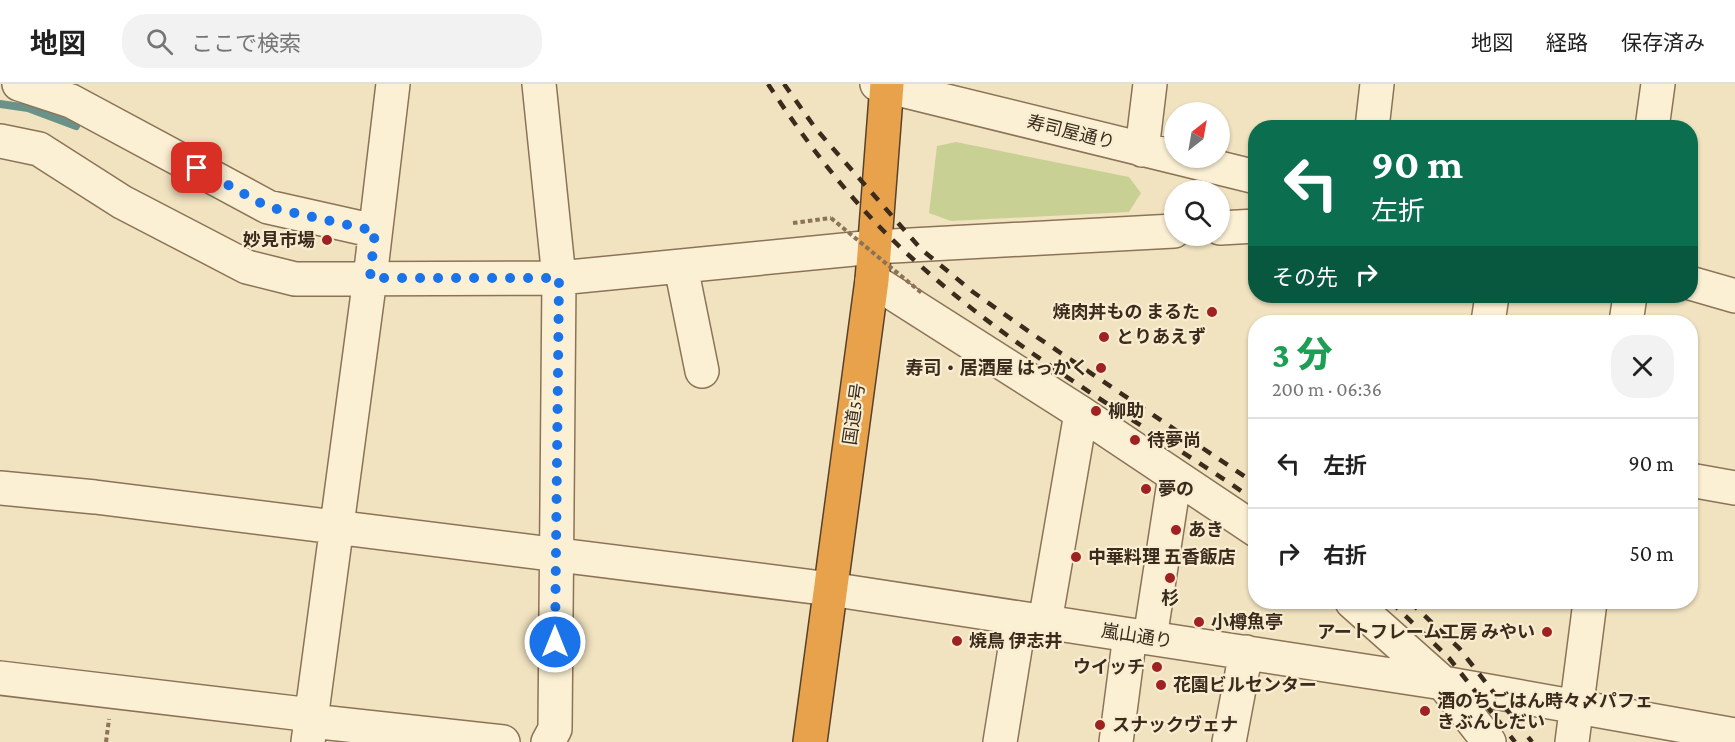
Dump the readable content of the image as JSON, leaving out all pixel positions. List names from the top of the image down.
{
  "streets": {
    "highway": ["国道5号"],
    "street": ["寿司屋通り", "嵐山通り"]
  },
  "crossings": [
    ["寿司屋通り", "国道5号"],
    ["国道5号", "嵐山通り"]
  ],
  "places": [
    "妙見市場",
    "焼肉丼もの まるた",
    "とりあえず",
    "寿司・居酒屋 はっかく",
    "柳助",
    "待夢尚",
    "夢の",
    "あき",
    "中華料理 五香飯店",
    "杉",
    "小樽魚亭",
    "アートフレーム工房 みやい",
    "焼鳥 伊志井",
    "ウイッチ",
    "花園ビルセンター",
    "酒のちごはん時々〆パフェ きぶんしだい",
    "スナックヴェナ"
  ],
  "north": "top right",
  "page": {
    "header": "地図",
    "search": "ここで検索",
    "nav": ["地図", "経路", "保存済み"],
    "turn": ["90 m", "左折"],
    "then": "その先",
    "heading": ["3 分", "200 m · 06:36"],
    "list": [
      {
        "name": "左折",
        "value": "90 m"
      },
      {
        "name": "右折",
        "value": "50 m"
      }
    ]
  }
}
